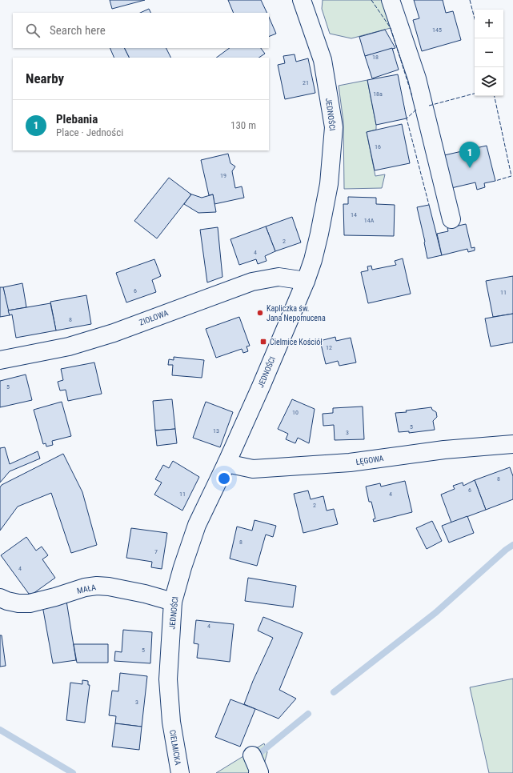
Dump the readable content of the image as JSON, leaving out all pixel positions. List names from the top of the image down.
{
  "streets": {
    "street": [
      "JEDNOŚCI",
      "ZIOŁOWA",
      "ŁĘGOWA",
      "MAŁA",
      "CIELMICKA"
    ]
  },
  "crossings": [
    ["JEDNOŚCI", "ZIOŁOWA"],
    ["JEDNOŚCI", "ŁĘGOWA"],
    ["JEDNOŚCI", "MAŁA"],
    ["JEDNOŚCI", "CIELMICKA"]
  ],
  "places": {
    "other": ["Kapliczka św. Jana Nepomucena"],
    "transit": ["Cielmice Kościół"]
  },
  "house_numbers": [
    "145",
    "18",
    "21",
    "18a",
    "16",
    "19",
    "14",
    "14A",
    "2",
    "4",
    "6",
    "11",
    "8",
    "12",
    "5",
    "10",
    "5",
    "13",
    "3",
    "8",
    "6",
    "11",
    "4",
    "2",
    "8",
    "7",
    "4",
    "4",
    "5",
    "3"
  ],
  "page": {
    "map_buttons": ["+", "−"],
    "search": "Search here",
    "heading": "Nearby",
    "list": [
      {
        "mark": "1",
        "name": "Plebania",
        "note": "Place · Jedności",
        "value": "130 m"
      }
    ],
    "pins": "1"
  }
}
